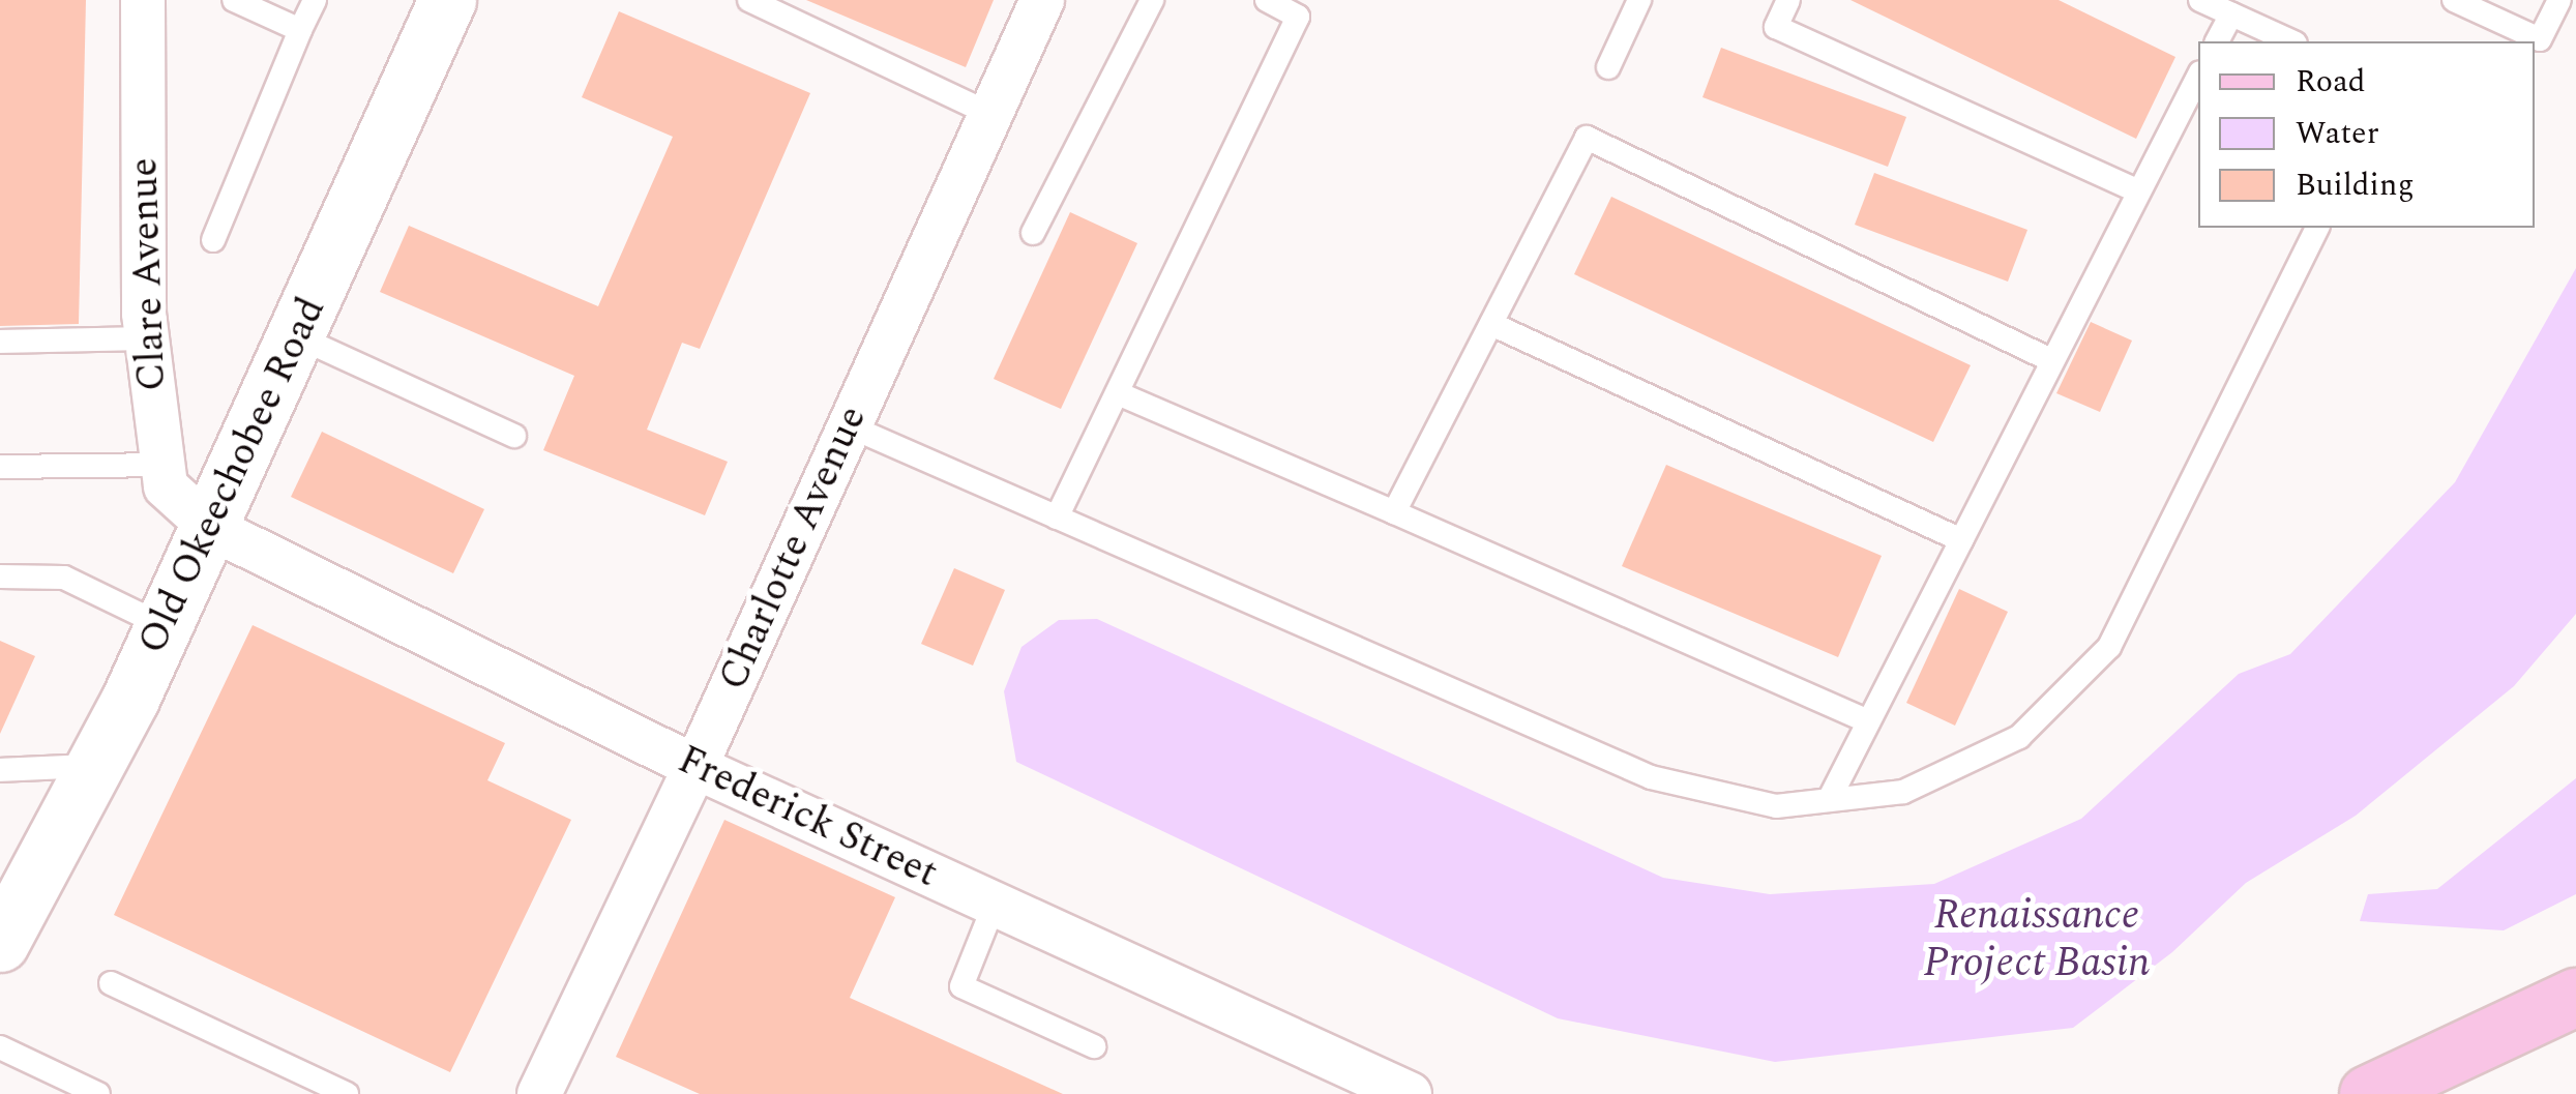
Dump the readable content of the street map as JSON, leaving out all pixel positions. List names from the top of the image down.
{
  "streets": {
    "street": [
      "Clare Avenue",
      "Old Okeechobee Road",
      "Charlotte Avenue",
      "Frederick Street"
    ]
  },
  "crossings": [
    ["Clare Avenue", "Old Okeechobee Road"],
    ["Clare Avenue", "Frederick Street"],
    ["Old Okeechobee Road", "Frederick Street"],
    ["Charlotte Avenue", "Frederick Street"]
  ],
  "water": ["Renaissance Project Basin"],
  "legend": ["Road", "Water", "Building"]
}
